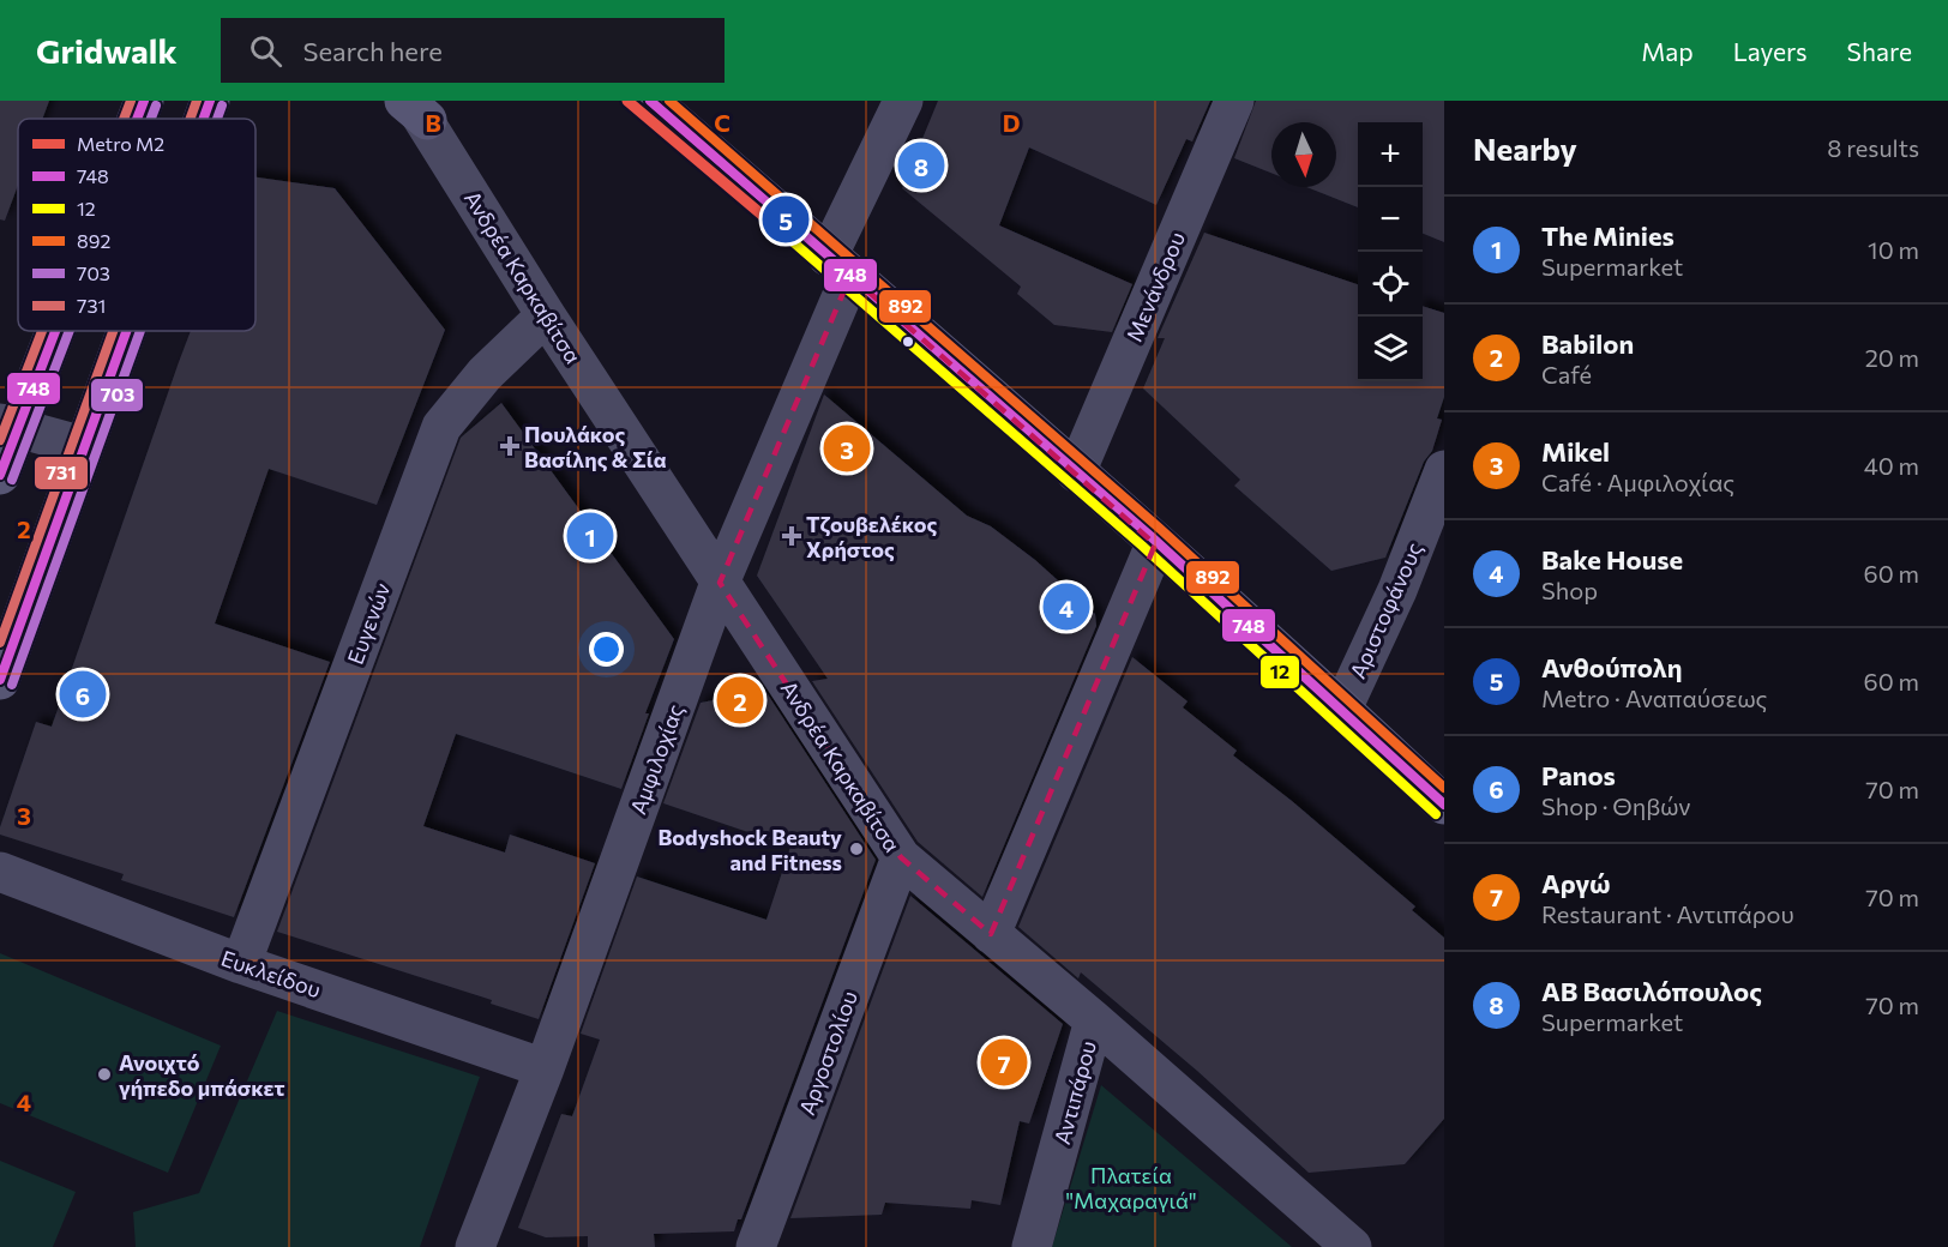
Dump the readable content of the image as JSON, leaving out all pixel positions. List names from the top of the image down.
{
  "streets": {
    "street": [
      "Ανδρέα Καρκαβίτσα",
      "Μενάνδρου",
      "Αριστοφάνους",
      "Ευγενών",
      "Αμφιλοχίας",
      "Ευκλείδου",
      "Αργοστολίου",
      "Αντιπάρου"
    ]
  },
  "crossings": [
    ["Ανδρέα Καρκαβίτσα", "Ευγενών"],
    ["Ανδρέα Καρκαβίτσα", "Αμφιλοχίας"],
    ["Ανδρέα Καρκαβίτσα", "Αργοστολίου"],
    ["Ανδρέα Καρκαβίτσα", "Αντιπάρου"],
    ["Ευγενών", "Ευκλείδου"],
    ["Αμφιλοχίας", "Ευκλείδου"]
  ],
  "parks": ["Πλατεία \"Μαχαραγιά\""],
  "places": {
    "health": ["Πουλάκος Βασίλης & Σία", "Τζουβελέκος Χρήστος"],
    "other": ["Bodyshock Beauty and Fitness", "Ανοιχτό γήπεδο μπάσκετ"]
  },
  "lines": [
    "metro line Μ2",
    "transit line 748",
    "transit line 892",
    "transit line 731",
    "transit line 703",
    "transit line 12"
  ],
  "legend": [
    "Metro Μ2",
    "748",
    "12",
    "892",
    "703",
    "731"
  ],
  "north": "bottom",
  "page": {
    "header": "Gridwalk",
    "search": "Search here",
    "nav": ["Map", "Layers", "Share"],
    "heading": ["Nearby", "8 results"],
    "map_buttons": ["+", "−"],
    "pins": [
      "8",
      "5",
      "3",
      "1",
      "4",
      "6",
      "2",
      "7"
    ],
    "list": [
      {
        "mark": "1",
        "name": "The Minies",
        "note": "Supermarket",
        "value": "10 m"
      },
      {
        "mark": "2",
        "name": "Babilon",
        "note": "Café",
        "value": "20 m"
      },
      {
        "mark": "3",
        "name": "Mikel",
        "note": "Café · Αμφιλοχίας",
        "value": "40 m"
      },
      {
        "mark": "4",
        "name": "Bake House",
        "note": "Shop",
        "value": "60 m"
      },
      {
        "mark": "5",
        "name": "Ανθούπολη",
        "note": "Metro · Αναπαύσεως",
        "value": "60 m"
      },
      {
        "mark": "6",
        "name": "Panos",
        "note": "Shop · Θηβών",
        "value": "70 m"
      },
      {
        "mark": "7",
        "name": "Αργώ",
        "note": "Restaurant · Αντιπάρου",
        "value": "70 m"
      },
      {
        "mark": "8",
        "name": "ΑΒ Βασιλόπουλος",
        "note": "Supermarket",
        "value": "70 m"
      }
    ]
  },
  "grid": {
    "columns": ["B", "C", "D"],
    "rows": ["2", "3", "4"]
  }
}
